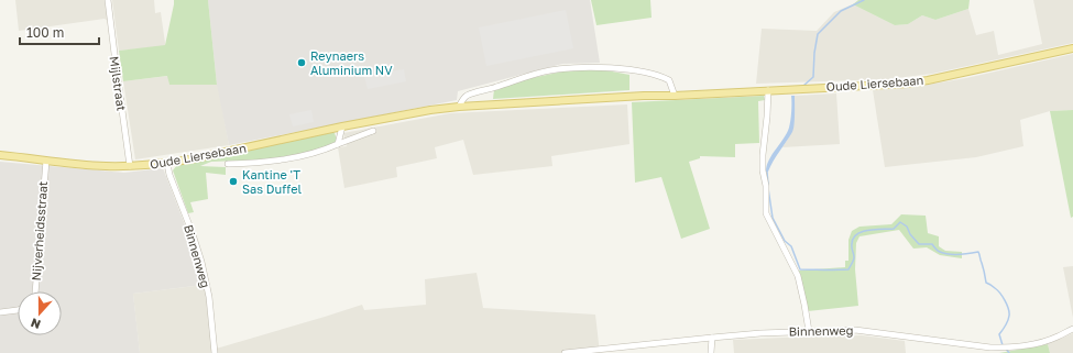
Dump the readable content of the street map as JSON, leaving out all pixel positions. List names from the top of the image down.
{
  "streets": {
    "main road": ["Oude Liersebaan"],
    "street": ["Mijlstraat", "Nijverheidsstraat", "Binnenweg"]
  },
  "crossings": [
    ["Mijlstraat", "Oude Liersebaan"],
    ["Oude Liersebaan", "Nijverheidsstraat"],
    ["Oude Liersebaan", "Binnenweg"]
  ],
  "places": ["Reynaers Aluminium NV", "Kantine 'T Sas Duffel"],
  "scale_bar": "100 m",
  "north": "bottom"
}
